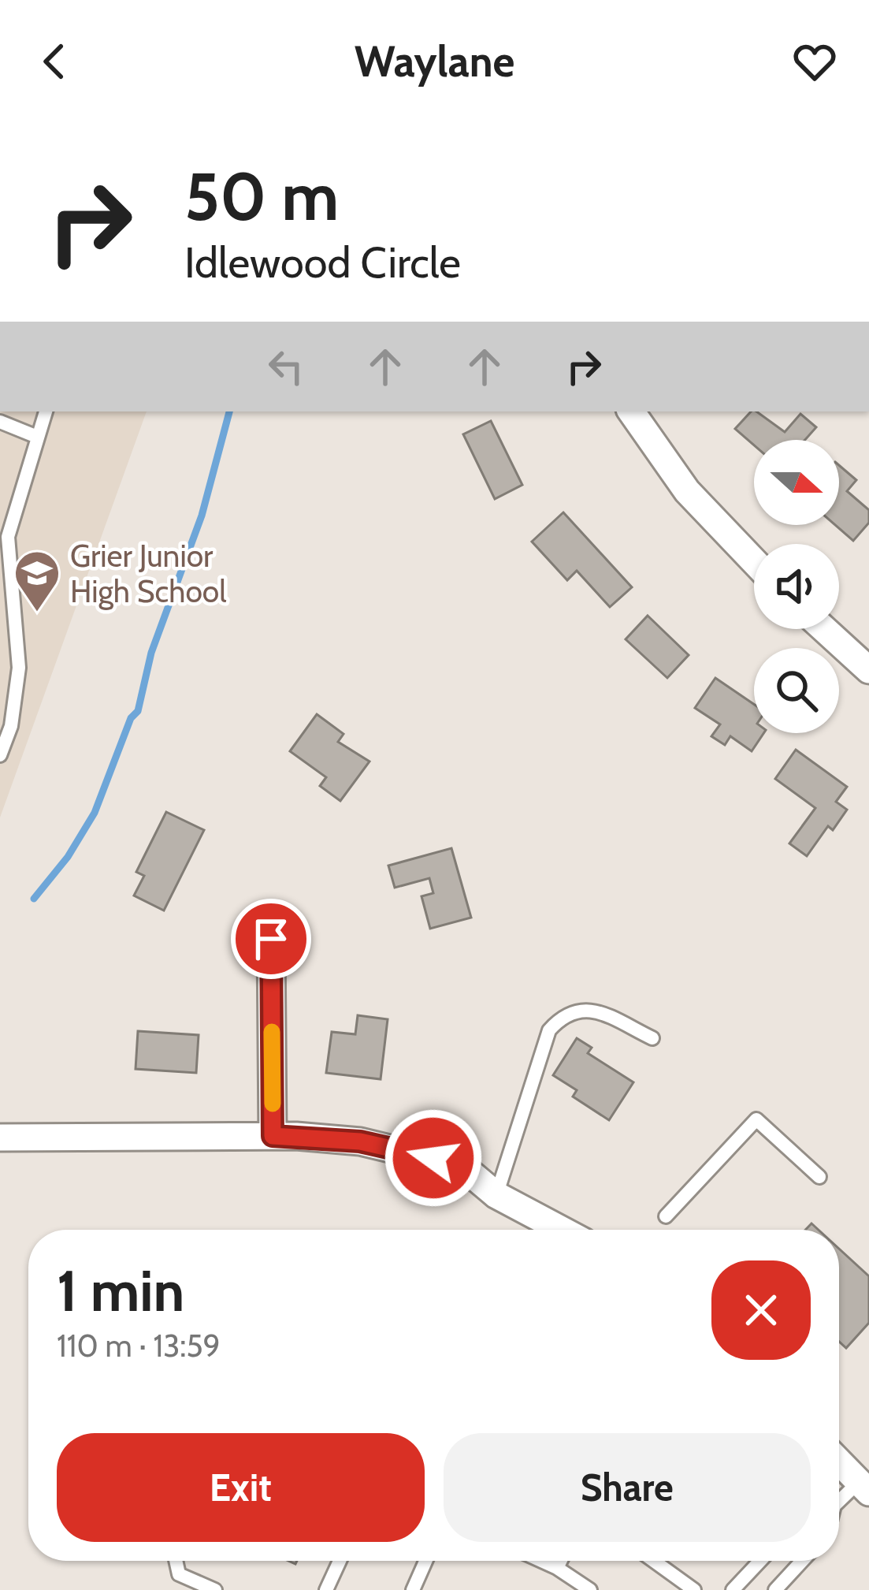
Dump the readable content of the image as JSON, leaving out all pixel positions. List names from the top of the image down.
{
  "places": {
    "school or university": ["Grier Junior High School"]
  },
  "north": "right",
  "page": {
    "header": "Waylane",
    "turn": ["50 m", "Idlewood Circle"],
    "heading": ["1 min", "110 m · 13:59"],
    "buttons": ["Exit", "Share"]
  }
}
